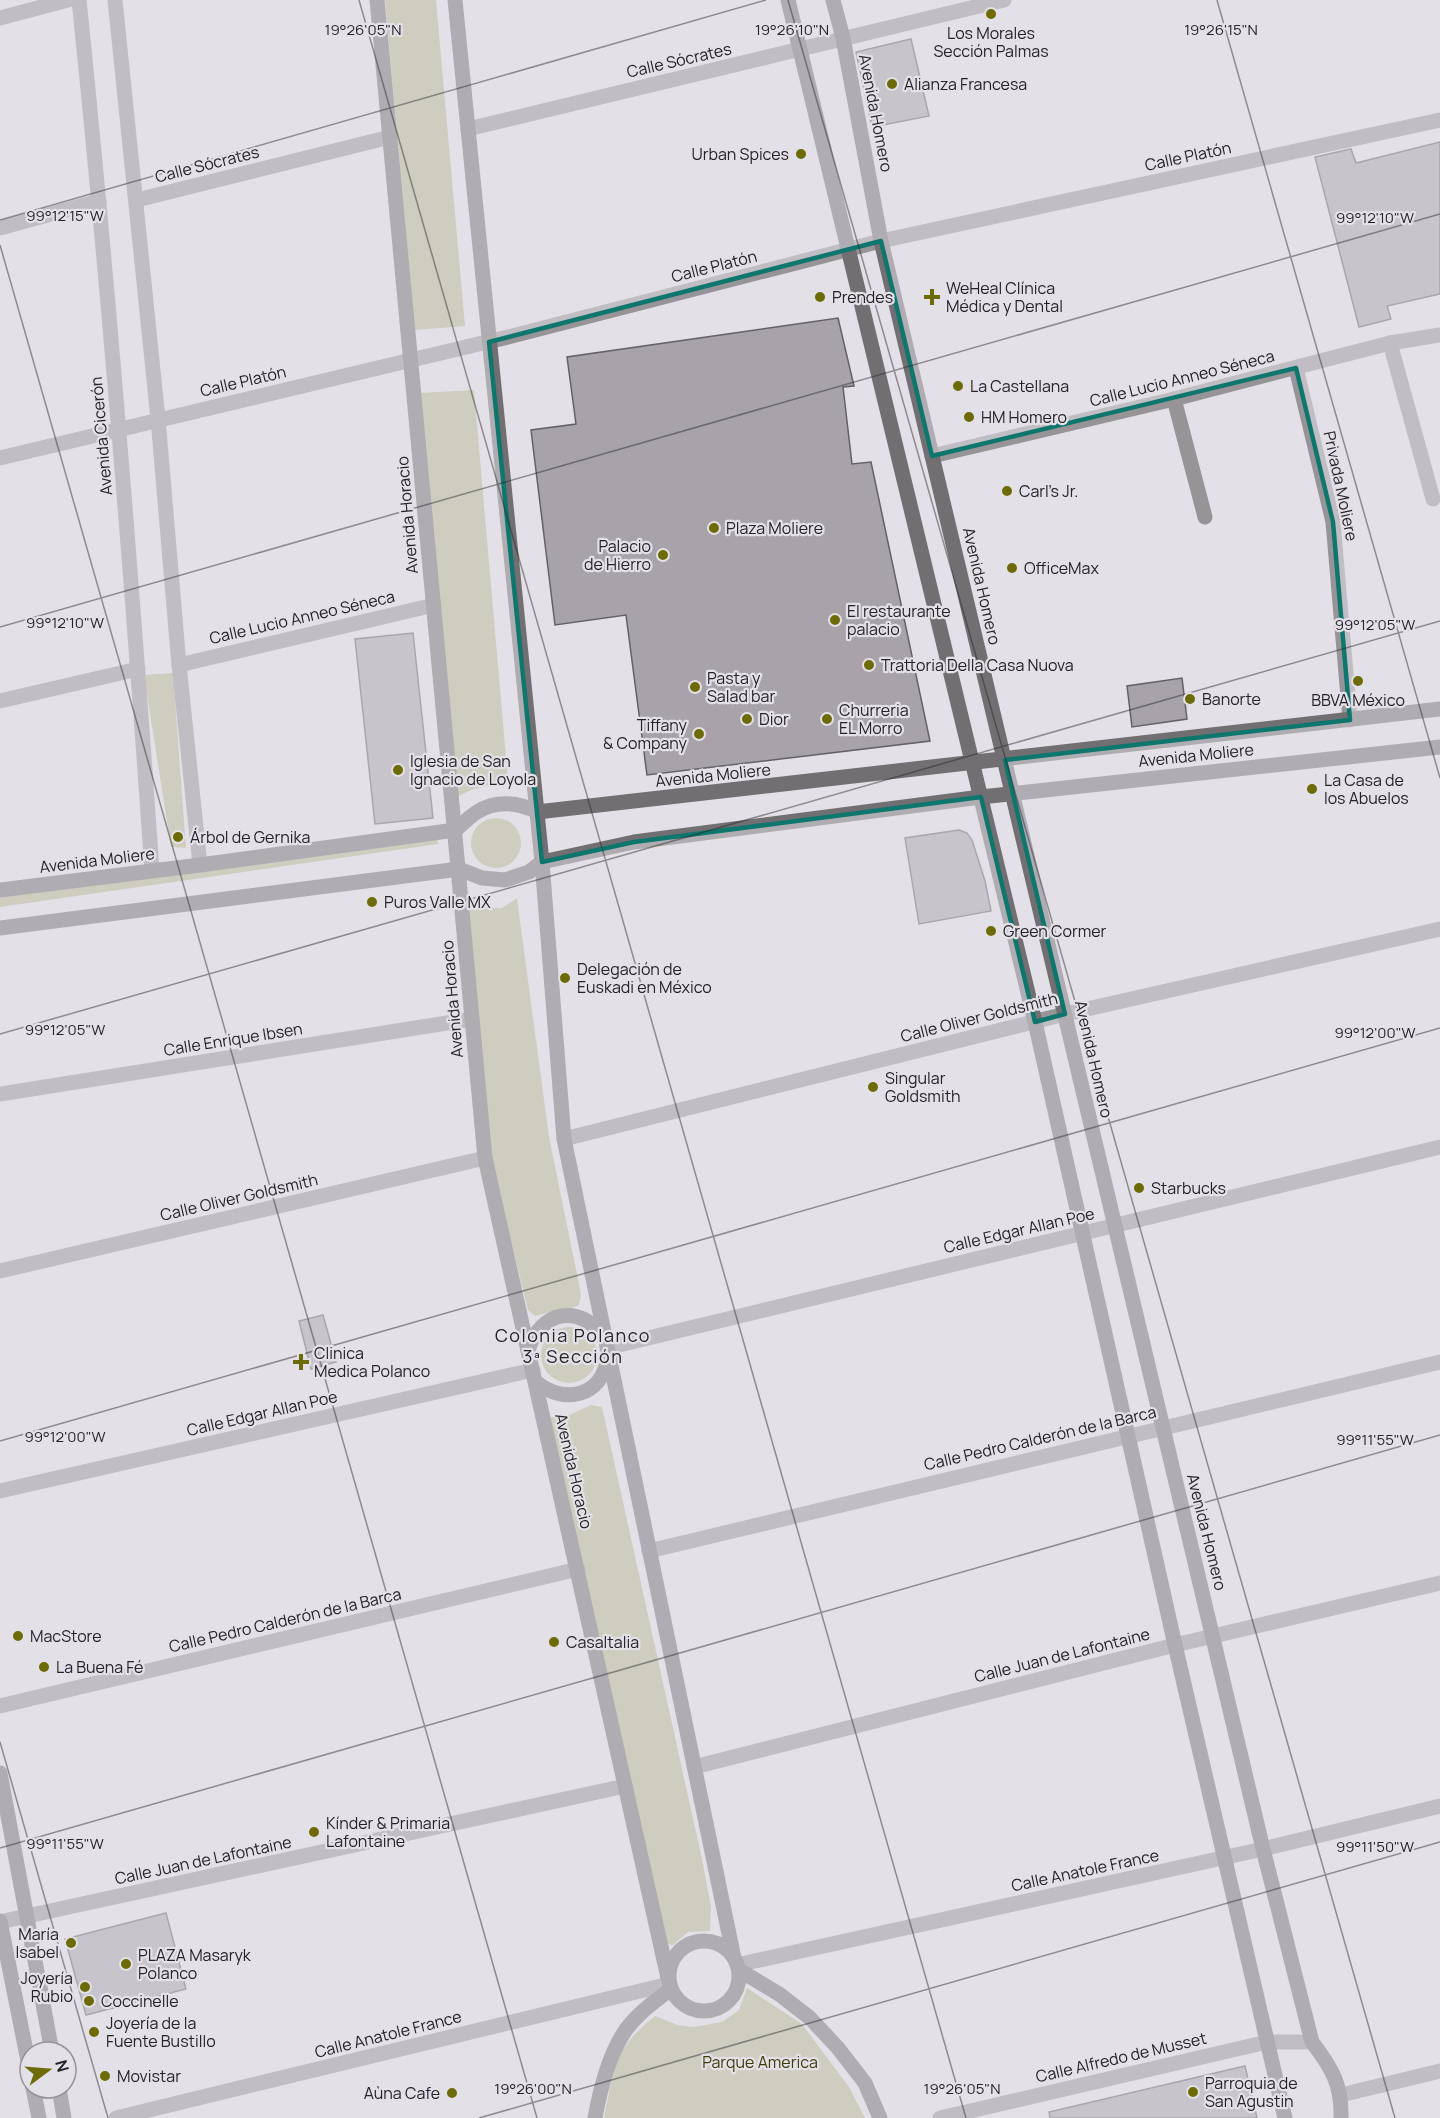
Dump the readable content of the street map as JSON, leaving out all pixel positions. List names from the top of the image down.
{
  "streets": {
    "street": [
      "Calle Sócrates",
      "Avenida Homero",
      "Calle Platón",
      "Calle Lucio Anneo Séneca",
      "Avenida Cicerón",
      "Privada Moliere",
      "Avenida Horacio",
      "Avenida Moliere",
      "Calle Oliver Goldsmith",
      "Calle Enrique Ibsen",
      "Calle Edgar Allan Poe",
      "Calle Pedro Calderón de la Barca",
      "Calle Juan de Lafontaine",
      "Calle Anatole France",
      "Calle Alfredo de Musset"
    ]
  },
  "crossings": [
    ["Calle Sócrates", "Avenida Homero"],
    ["Calle Sócrates", "Avenida Horacio"],
    ["Avenida Homero", "Calle Platón"],
    ["Avenida Homero", "Calle Lucio Anneo Séneca"],
    ["Avenida Homero", "Avenida Moliere"],
    ["Avenida Homero", "Calle Oliver Goldsmith"],
    ["Avenida Homero", "Calle Edgar Allan Poe"],
    ["Avenida Homero", "Calle Pedro Calderón de la Barca"],
    ["Avenida Homero", "Calle Juan de Lafontaine"],
    ["Avenida Homero", "Calle Anatole France"],
    ["Avenida Homero", "Calle Alfredo de Musset"],
    ["Calle Platón", "Avenida Cicerón"],
    ["Calle Platón", "Avenida Horacio"],
    ["Calle Lucio Anneo Séneca", "Privada Moliere"],
    ["Calle Lucio Anneo Séneca", "Avenida Horacio"],
    ["Avenida Cicerón", "Avenida Moliere"],
    ["Privada Moliere", "Avenida Moliere"],
    ["Avenida Horacio", "Avenida Moliere"],
    ["Avenida Horacio", "Calle Oliver Goldsmith"],
    ["Avenida Horacio", "Calle Enrique Ibsen"],
    ["Avenida Horacio", "Calle Edgar Allan Poe"],
    ["Avenida Horacio", "Calle Pedro Calderón de la Barca"],
    ["Avenida Horacio", "Calle Juan de Lafontaine"],
    ["Avenida Horacio", "Calle Anatole France"]
  ],
  "districts": ["Colonia Polanco 3ª Sección"],
  "parks": ["Parque America"],
  "places": {
    "other": [
      "Los Morales Sección Palmas",
      "Alianza Francesa",
      "Urban Spices",
      "Prendes",
      "La Castellana",
      "HM Homero",
      "Carl's Jr.",
      "Plaza Moliere",
      "Palacio de Hierro",
      "OfficeMax",
      "El restaurante palacio",
      "Trattoria Della Casa Nuova",
      "BBVA México",
      "Pasta y Salad bar",
      "Banorte",
      "Dior",
      "Churreria EL Morro",
      "Tiffany & Company",
      "Iglesia de San Ignacio de Loyola",
      "La Casa de los Abuelos",
      "Árbol de Gernika",
      "Puros Valle MX",
      "Green Cormer",
      "Delegación de Euskadi en México",
      "Singular Goldsmith",
      "Starbucks",
      "MacStore",
      "CasaItalia",
      "La Buena Fé",
      "Kínder & Primaria Lafontaine",
      "María Isabel",
      "PLAZA Masaryk Polanco",
      "Joyería Rubio",
      "Coccinelle",
      "Joyería de la Fuente Bustillo",
      "Movistar",
      "Parroquia de San Agustin",
      "Aùna Cafe"
    ],
    "health": ["WeHeal Clínica Médica y Dental", "Clinica Medica Polanco"]
  },
  "north": "right",
  "coordinates": [
    "19°26'05\"N",
    "19°26'10\"N",
    "19°26'15\"N",
    "99°12'15\"W",
    "99°12'10\"W",
    "99°12'05\"W",
    "99°12'00\"W",
    "99°11'55\"W",
    "99°11'50\"W",
    "19°26'00\"N"
  ]
}
